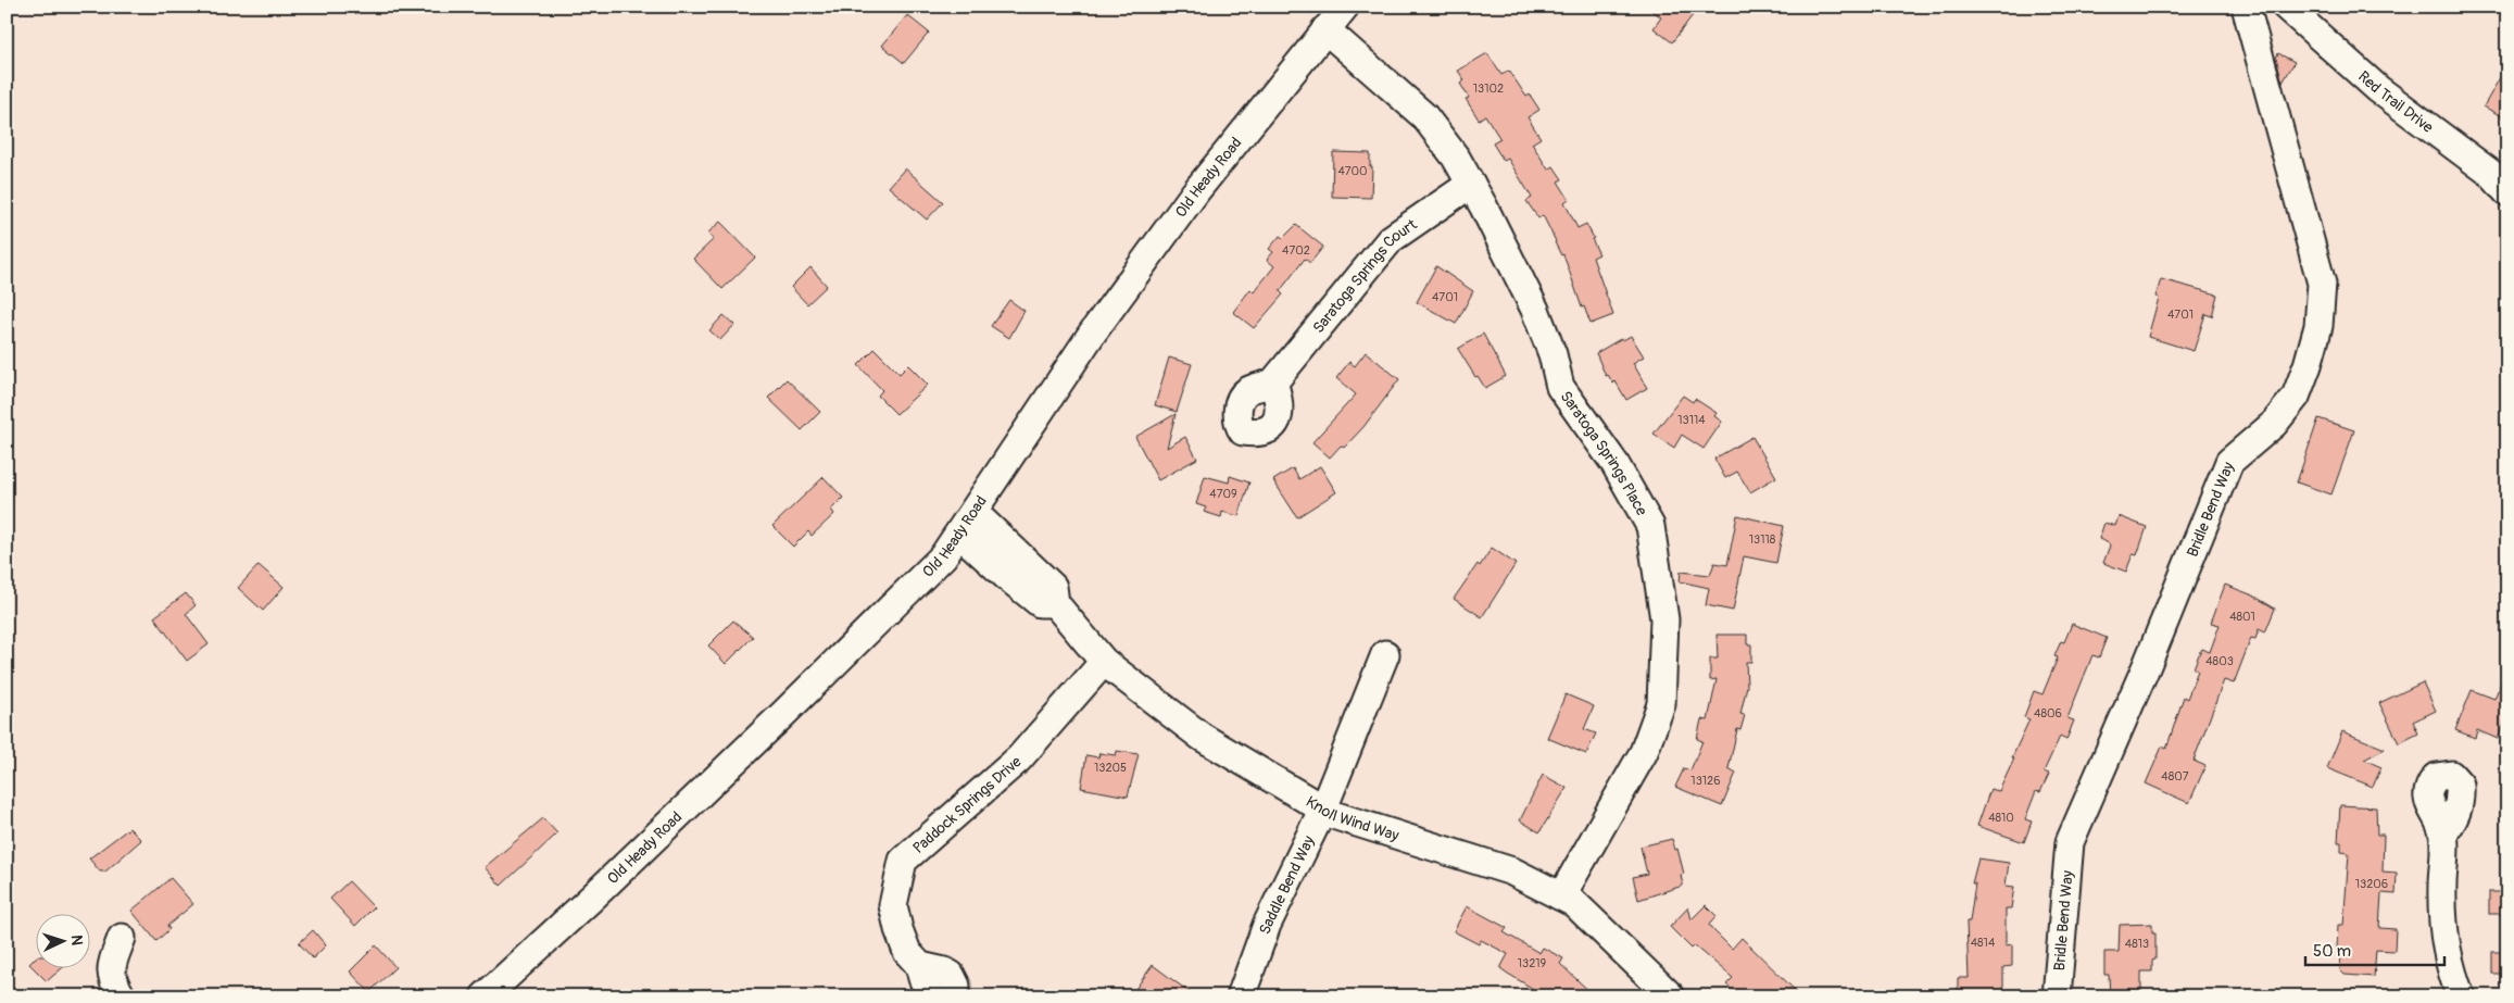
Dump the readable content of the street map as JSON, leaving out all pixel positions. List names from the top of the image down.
{
  "streets": {
    "street": [
      "Red Trail Drive",
      "Old Heady Road",
      "Saratoga Springs Court",
      "Saratoga Springs Place",
      "Bridle Bend Way",
      "Paddock Springs Drive",
      "Knoll Wind Way",
      "Saddle Bend Way"
    ]
  },
  "crossings": [
    ["Old Heady Road", "Saratoga Springs Place"],
    ["Old Heady Road", "Knoll Wind Way"],
    ["Saratoga Springs Court", "Saratoga Springs Place"],
    ["Saratoga Springs Place", "Knoll Wind Way"],
    ["Paddock Springs Drive", "Knoll Wind Way"],
    ["Knoll Wind Way", "Saddle Bend Way"]
  ],
  "house_numbers": [
    "13102",
    "4700",
    "4702",
    "4701",
    "4701",
    "13114",
    "4709",
    "13118",
    "4801",
    "4803",
    "4806",
    "13205",
    "4807",
    "13126",
    "4810",
    "13206",
    "4814",
    "4813",
    "13219"
  ],
  "scale_bar": "50 m",
  "north": "right"
}
